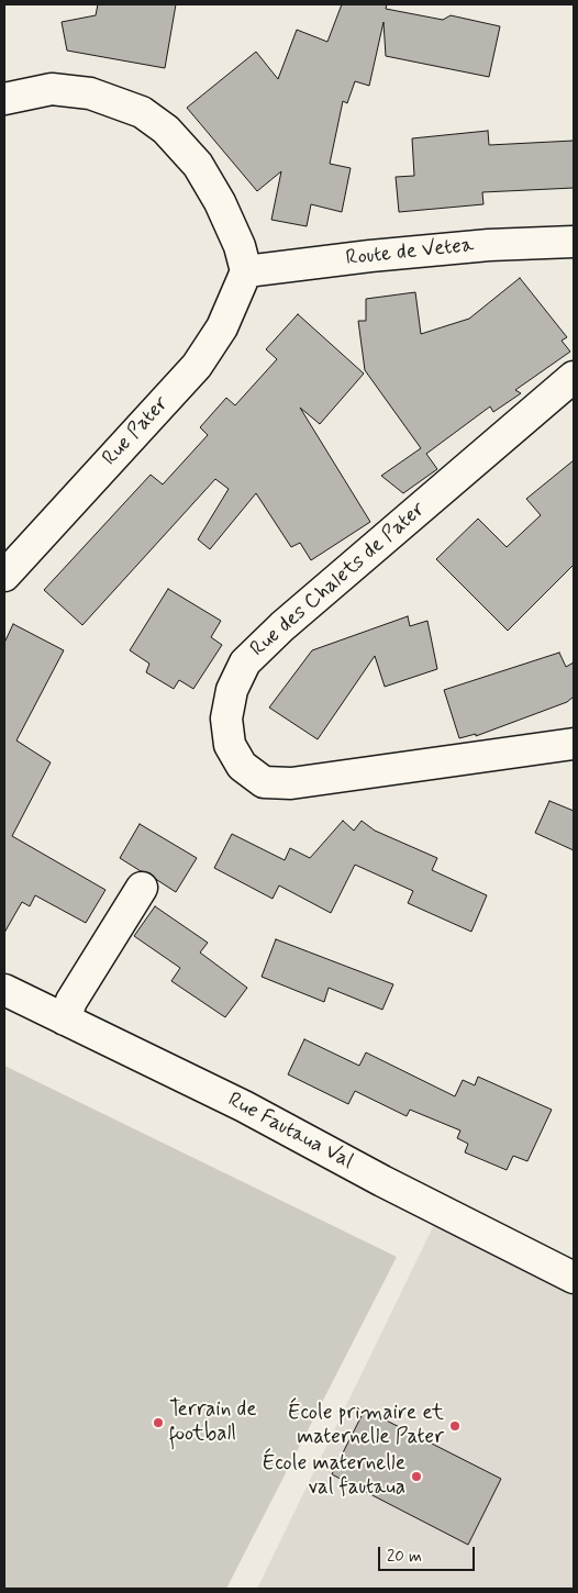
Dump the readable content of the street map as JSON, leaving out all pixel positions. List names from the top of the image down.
{
  "streets": {
    "street": [
      "Route de Vetea",
      "Rue Pater",
      "Rue des Chalets de Pater",
      "Rue Fautaua Val"
    ]
  },
  "crossings": [
    ["Route de Vetea", "Rue Pater"]
  ],
  "places": ["Terrain de football", "École primaire et maternelle Pater", "École maternelle val fautaua"],
  "scale_bar": "20 m"
}
